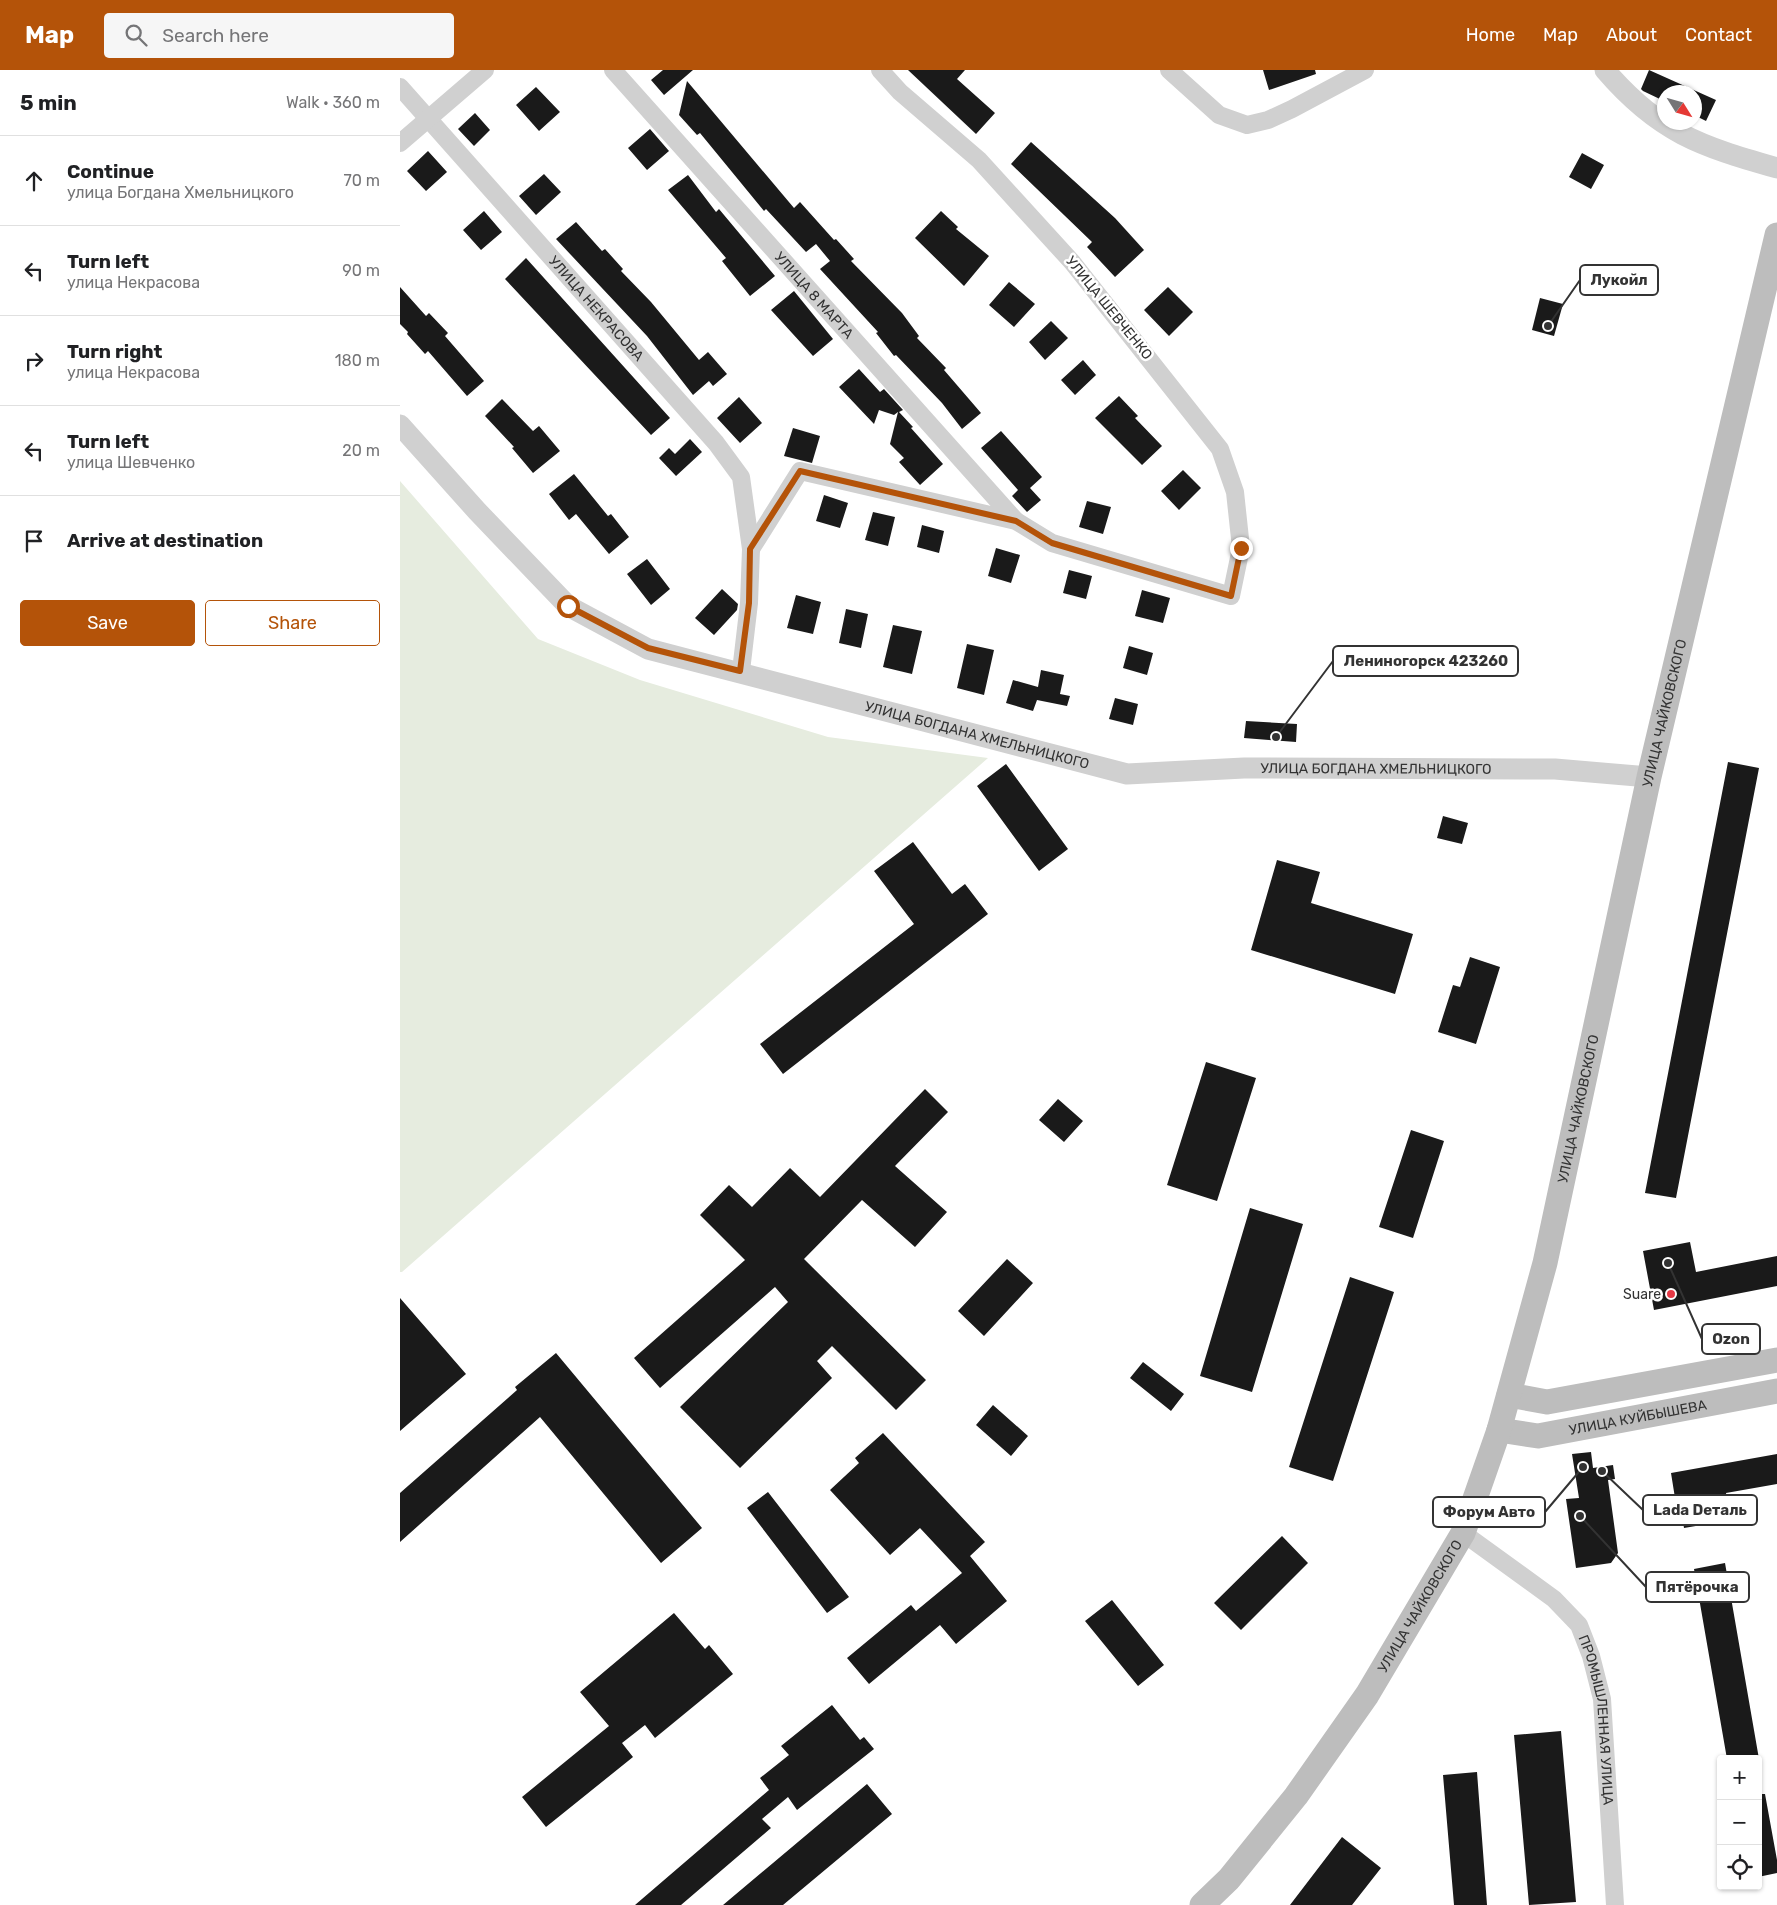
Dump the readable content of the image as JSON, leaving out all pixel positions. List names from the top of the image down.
{
  "streets": {
    "main road": ["УЛИЦА ЧАЙКОВСКОГО", "УЛИЦА КУЙБЫШЕВА"],
    "street": [
      "УЛИЦА 8 МАРТА",
      "УЛИЦА НЕКРАСОВА",
      "УЛИЦА ШЕВЧЕНКО",
      "УЛИЦА БОГДАНА ХМЕЛЬНИЦКОГО",
      "ПРОМЫШЛЕННАЯ УЛИЦА"
    ]
  },
  "crossings": [
    ["УЛИЦА 8 МАРТА", "УЛИЦА ШЕВЧЕНКО"],
    ["УЛИЦА НЕКРАСОВА", "УЛИЦА БОГДАНА ХМЕЛЬНИЦКОГО"],
    ["УЛИЦА ЧАЙКОВСКОГО", "УЛИЦА БОГДАНА ХМЕЛЬНИЦКОГО"],
    ["УЛИЦА ЧАЙКОВСКОГО", "УЛИЦА КУЙБЫШЕВА"],
    ["УЛИЦА ЧАЙКОВСКОГО", "ПРОМЫШЛЕННАЯ УЛИЦА"]
  ],
  "places": [
    "Лукойл",
    "Лениногорск 423260",
    "Ozon",
    "Suare",
    "Форум Авто",
    "Lada Dеталь",
    "Пятёрочка"
  ],
  "north": "bottom right",
  "page": {
    "header": "Map",
    "search": "Search here",
    "nav": [
      "Home",
      "Map",
      "About",
      "Contact"
    ],
    "heading": ["5 min", "Walk · 360 m"],
    "list": [
      ["Continue", "улица Богдана Хмельницкого", "70 m"],
      ["Turn left", "улица Некрасова", "90 m"],
      ["Turn right", "улица Некрасова", "180 m"],
      ["Turn left", "улица Шевченко", "20 m"],
      "Arrive at destination"
    ],
    "buttons": ["Save", "Share"],
    "map_buttons": ["+", "−"]
  }
}
